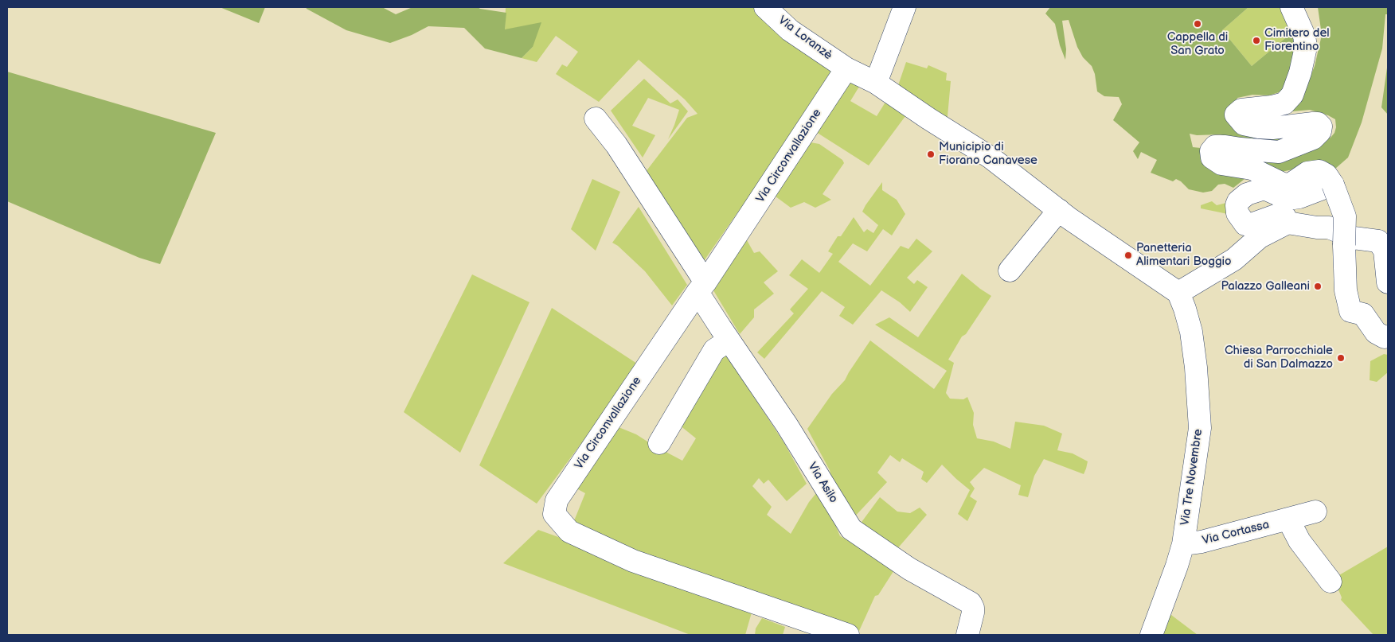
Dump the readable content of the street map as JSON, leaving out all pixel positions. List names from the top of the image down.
{
  "streets": {
    "street": [
      "Via Loranzè",
      "Via Circonvallazione",
      "Via Tre Novembre",
      "Via Asilo",
      "Via Cortassa"
    ]
  },
  "crossings": [
    ["Via Loranzè", "Via Circonvallazione"],
    ["Via Loranzè", "Via Tre Novembre"],
    ["Via Circonvallazione", "Via Asilo"],
    ["Via Tre Novembre", "Via Cortassa"]
  ],
  "places": [
    "Cappella di San Grato",
    "Cimitero del Fiorentino",
    "Municipio di Fiorano Canavese",
    "Panetteria Alimentari Boggio",
    "Palazzo Galleani",
    "Chiesa Parrocchiale di San Dalmazzo"
  ]
}
